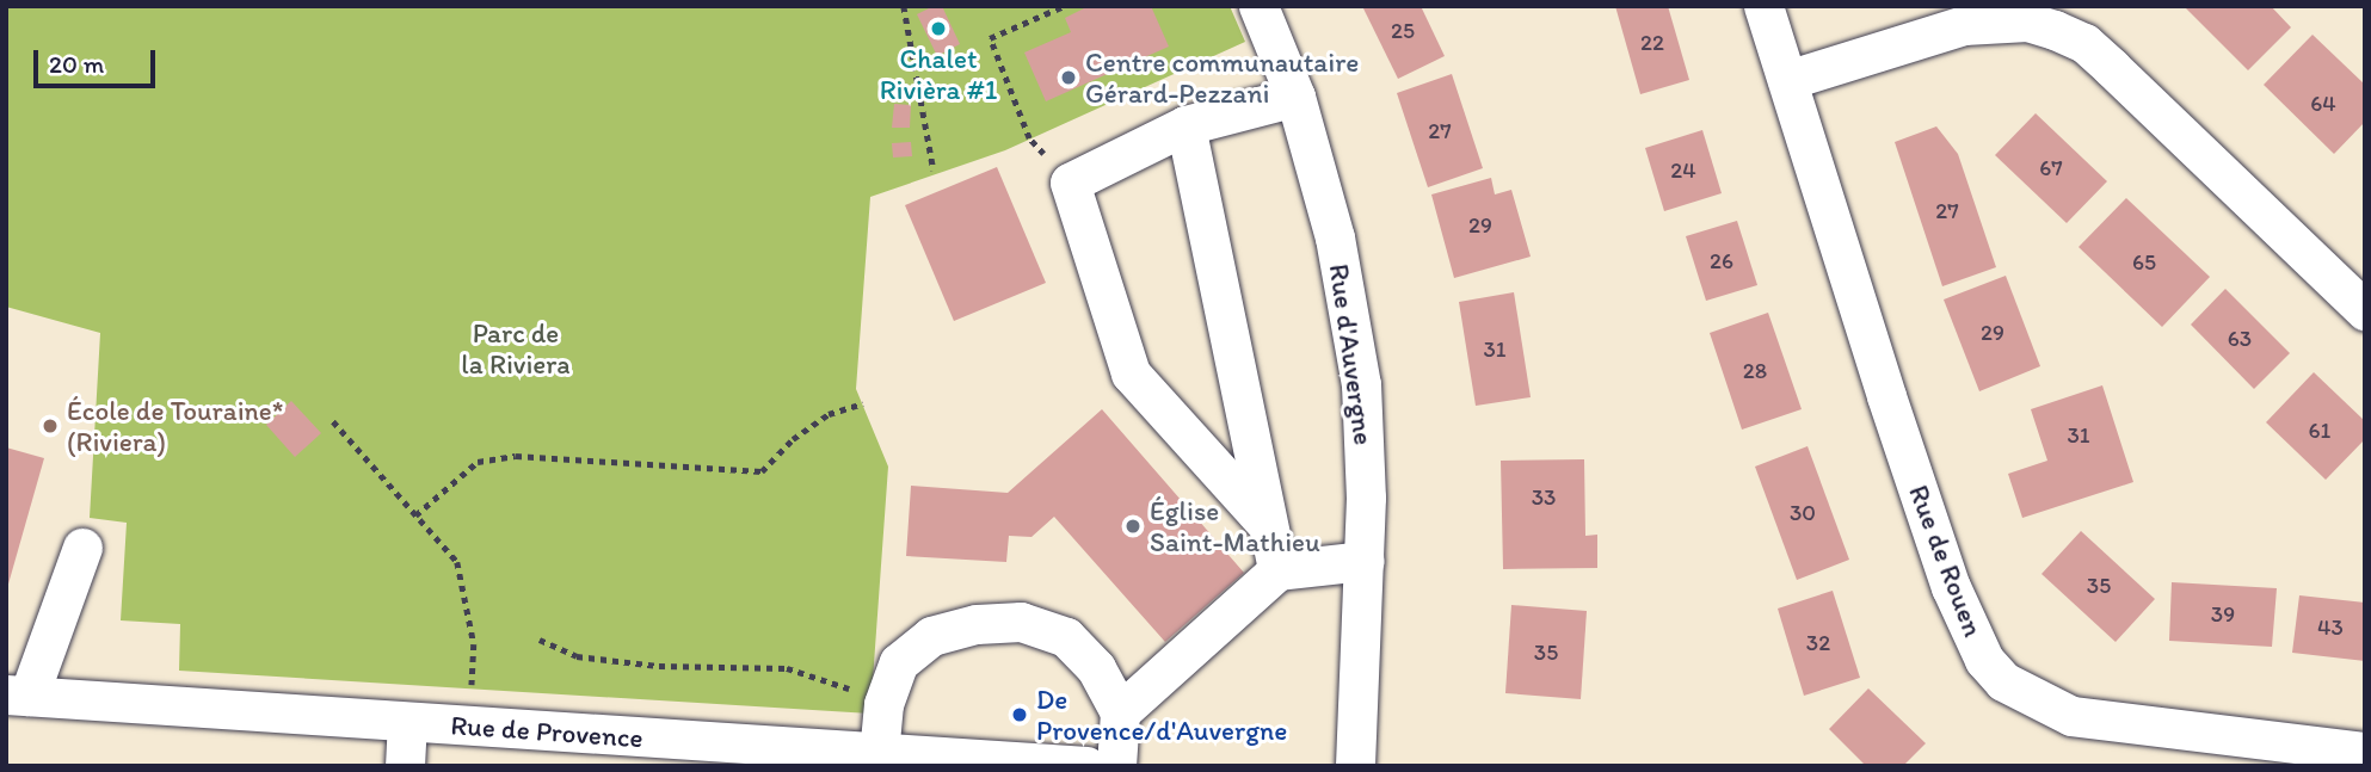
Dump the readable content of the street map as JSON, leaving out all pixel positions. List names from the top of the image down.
{
  "streets": {
    "street": ["Rue d'Auvergne", "Rue de Rouen", "Rue de Provence"]
  },
  "parks": ["Parc de la Riviera"],
  "places": [
    "Chalet Rivièra #1",
    "Centre communautaire Gérard-Pezzani",
    "École de Touraine* (Riviera)",
    "Église Saint-Mathieu",
    "De Provence/d'Auvergne"
  ],
  "house_numbers": [
    "25",
    "22",
    "64",
    "27",
    "67",
    "24",
    "27",
    "29",
    "26",
    "65",
    "29",
    "63",
    "31",
    "28",
    "61",
    "31",
    "33",
    "30",
    "35",
    "39",
    "43",
    "32",
    "35"
  ],
  "scale_bar": "20 m"
}
